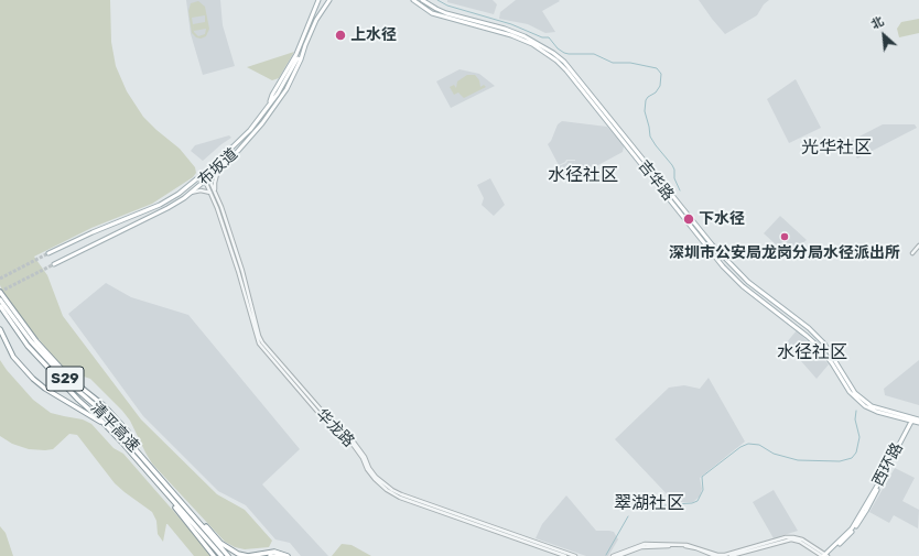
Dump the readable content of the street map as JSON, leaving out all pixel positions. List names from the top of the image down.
{
  "streets": {
    "highway": ["S29", "清平高速"],
    "main road": ["布坂道", "吉华路", "西环路"],
    "street": ["华龙路"]
  },
  "crossings": [
    ["布坂道", "华龙路"],
    ["吉华路", "西环路"]
  ],
  "districts": [
    "光华社区",
    "水径社区",
    "水径社区",
    "翠湖社区"
  ],
  "places": ["上水径", "下水径", "深圳市公安局龙岗分局水径派出所"],
  "north": "top left"
}
